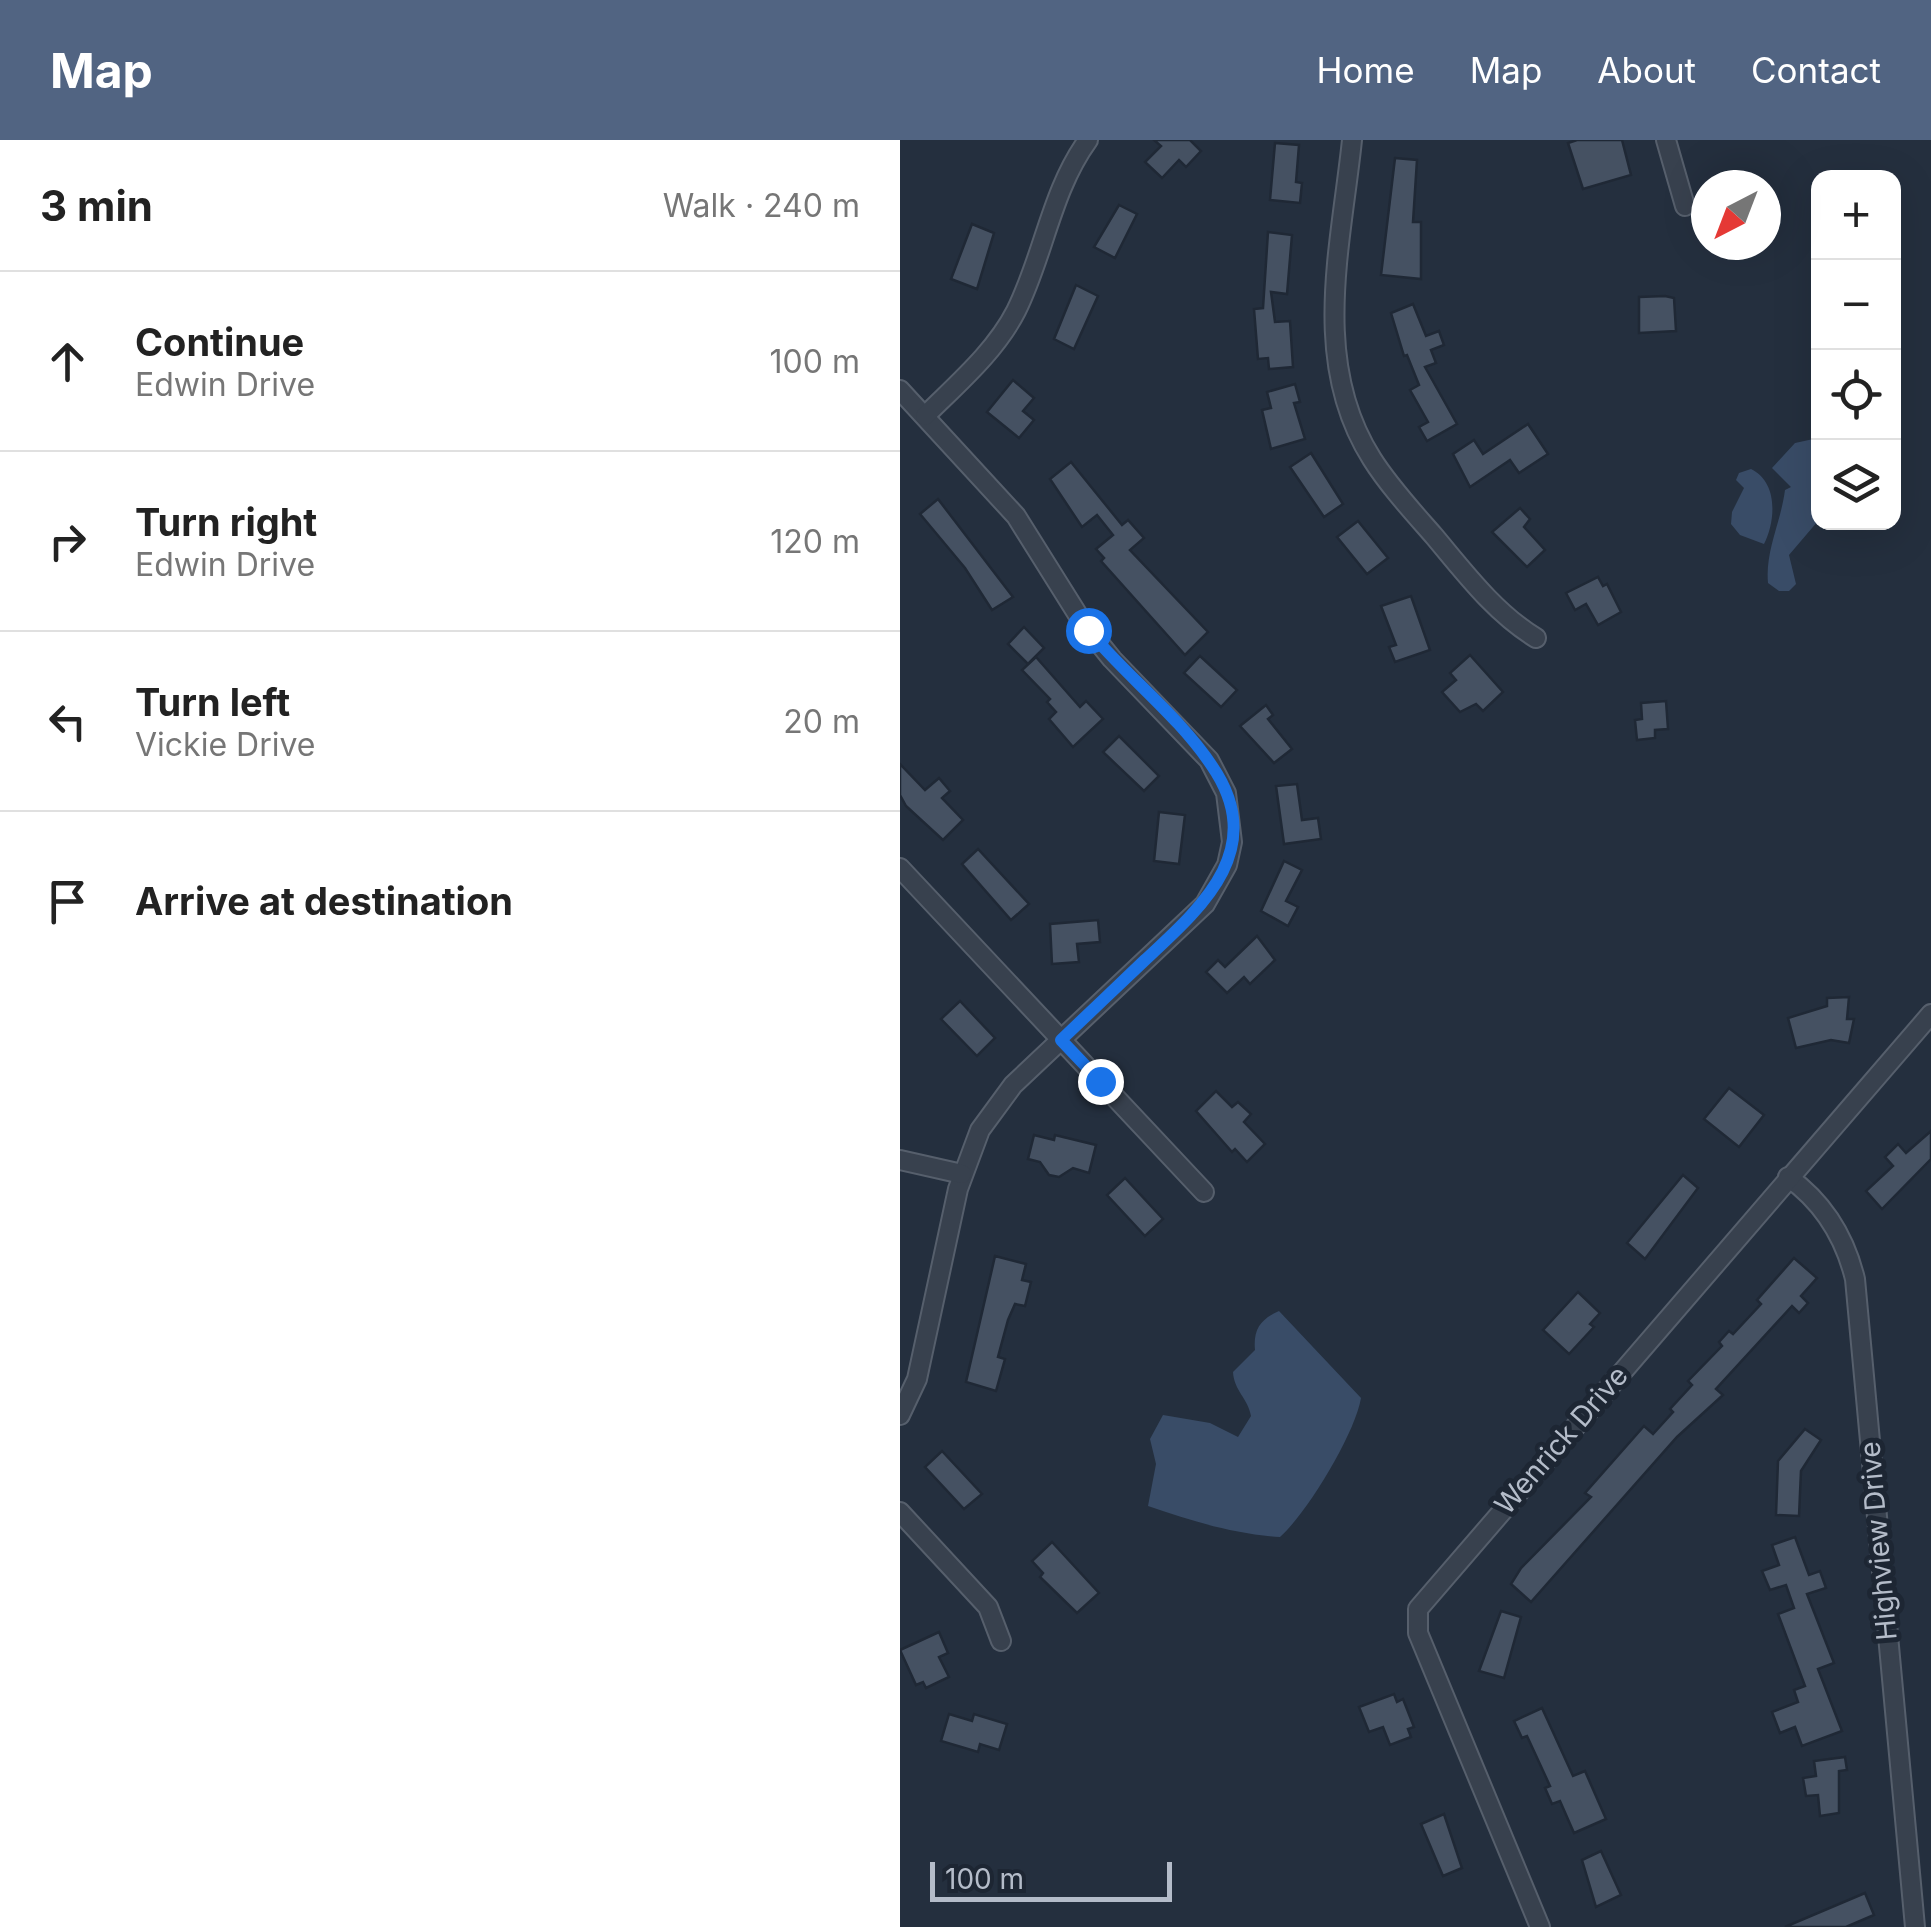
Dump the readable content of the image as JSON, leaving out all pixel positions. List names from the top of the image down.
{
  "streets": {
    "street": ["Wenrick Drive", "Highview Drive"]
  },
  "crossings": [
    ["Wenrick Drive", "Highview Drive"]
  ],
  "scale_bar": "100 m",
  "north": "bottom left",
  "page": {
    "header": "Map",
    "nav": [
      "Home",
      "Map",
      "About",
      "Contact"
    ],
    "heading": ["3 min", "Walk · 240 m"],
    "map_buttons": ["+", "−"],
    "list": [
      ["Continue", "Edwin Drive", "100 m"],
      ["Turn right", "Edwin Drive", "120 m"],
      ["Turn left", "Vickie Drive", "20 m"],
      "Arrive at destination"
    ],
    "scale": "100 m"
  }
}
